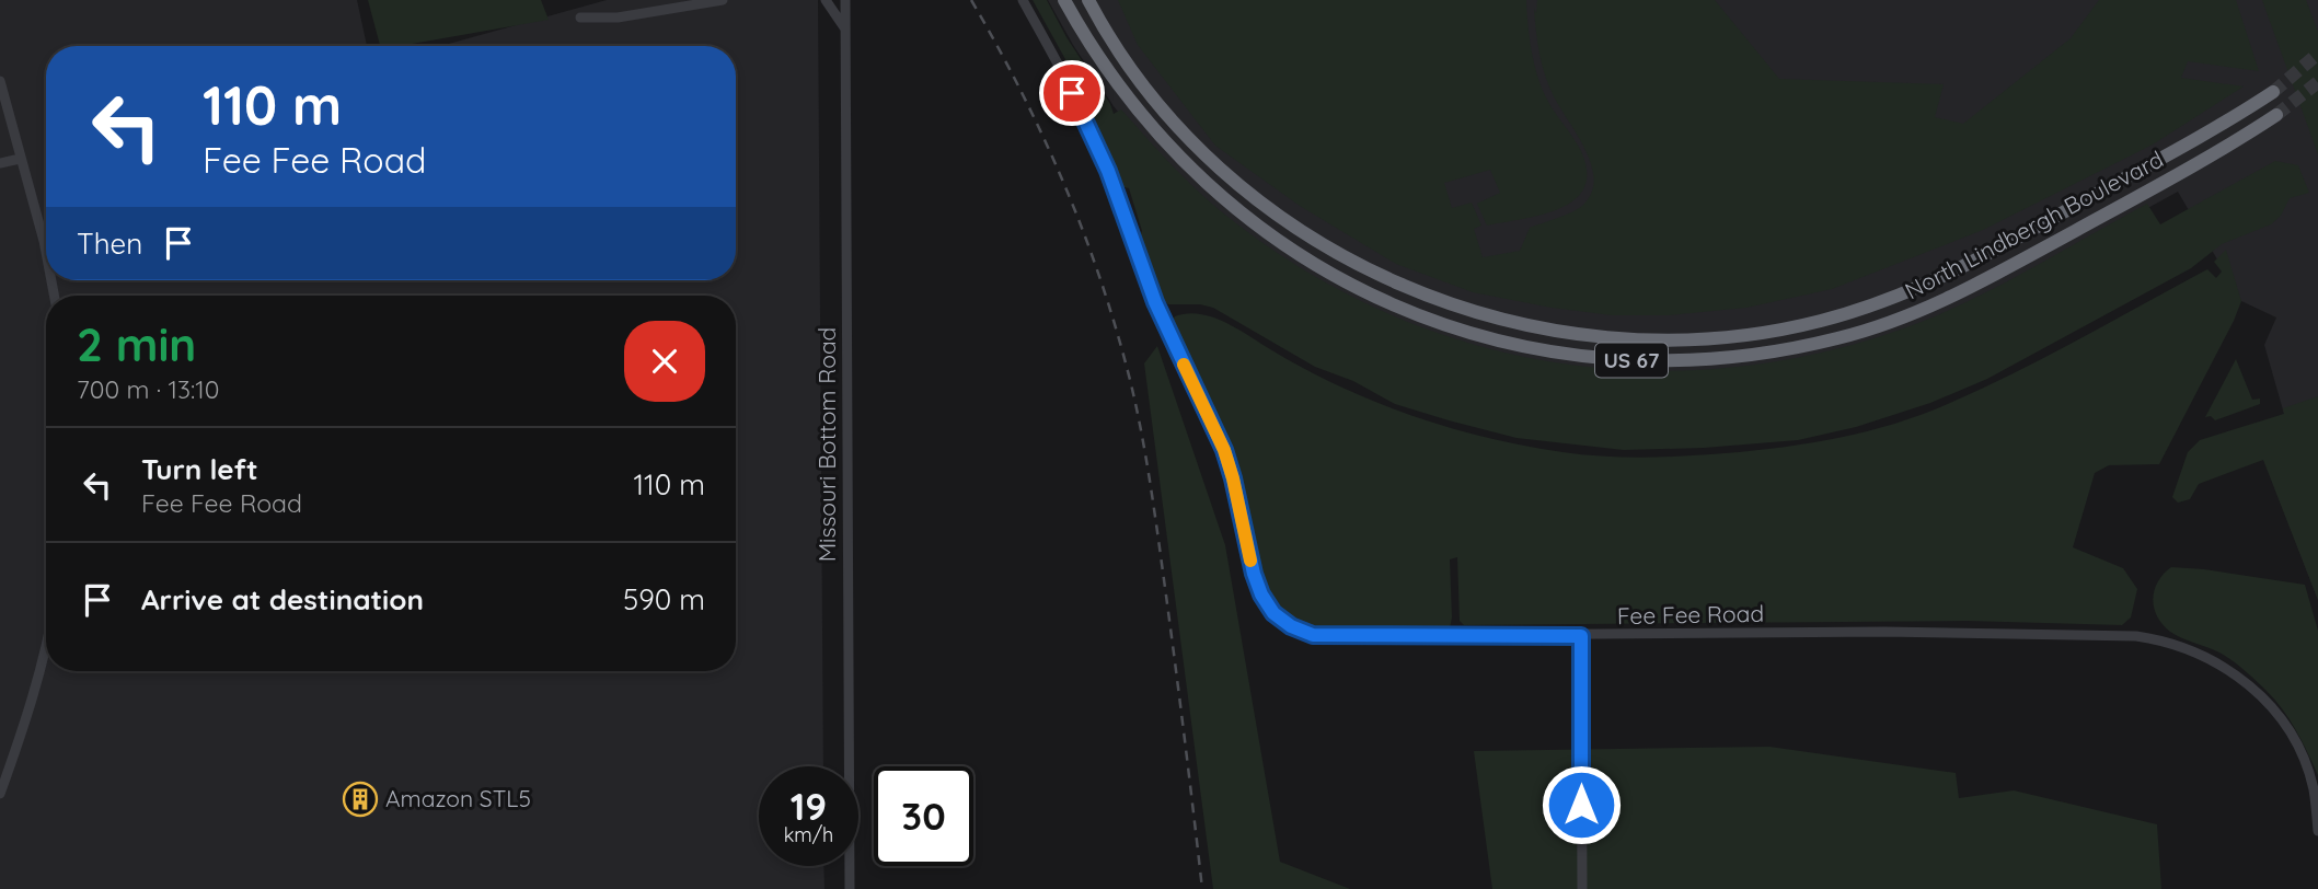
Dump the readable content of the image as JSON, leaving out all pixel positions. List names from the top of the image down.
{
  "streets": {
    "highway": ["North Lindbergh Boulevard", "US 67"],
    "street": ["Missouri Bottom Road", "Fee Fee Road"]
  },
  "places": {
    "building": ["Amazon STL5"]
  },
  "page": {
    "turn": ["110 m", "Fee Fee Road"],
    "then": "Then",
    "heading": ["2 min", "700 m · 13:10"],
    "list": [
      {
        "name": "Turn left",
        "note": "Fee Fee Road",
        "value": "110 m"
      },
      {
        "name": "Arrive at destination",
        "value": "590 m"
      }
    ],
    "speed": "19 km/h",
    "limit": "30"
  }
}
